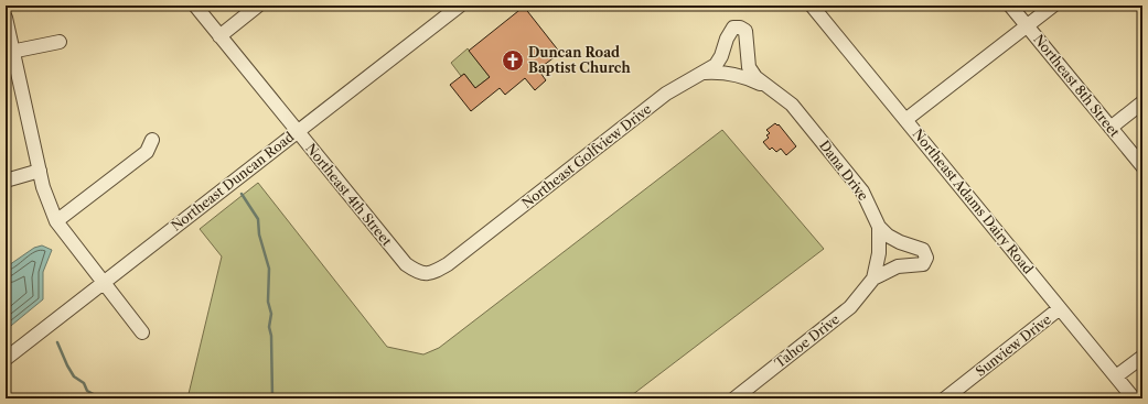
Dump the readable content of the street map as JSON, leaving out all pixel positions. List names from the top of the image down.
{
  "streets": {
    "street": [
      "Northeast 8th Street",
      "Northeast Golfview Drive",
      "Dana Drive",
      "Northeast Duncan Road",
      "Northeast 4th Street",
      "Northeast Adams Dairy Road",
      "Tahoe Drive",
      "Sunview Drive"
    ]
  },
  "crossings": [
    ["Northeast Golfview Drive", "Dana Drive"],
    ["Northeast Golfview Drive", "Northeast 4th Street"],
    ["Dana Drive", "Tahoe Drive"],
    ["Northeast Duncan Road", "Northeast 4th Street"],
    ["Northeast Adams Dairy Road", "Sunview Drive"]
  ],
  "places": {
    "church": ["Duncan Road Baptist Church"]
  }
}
